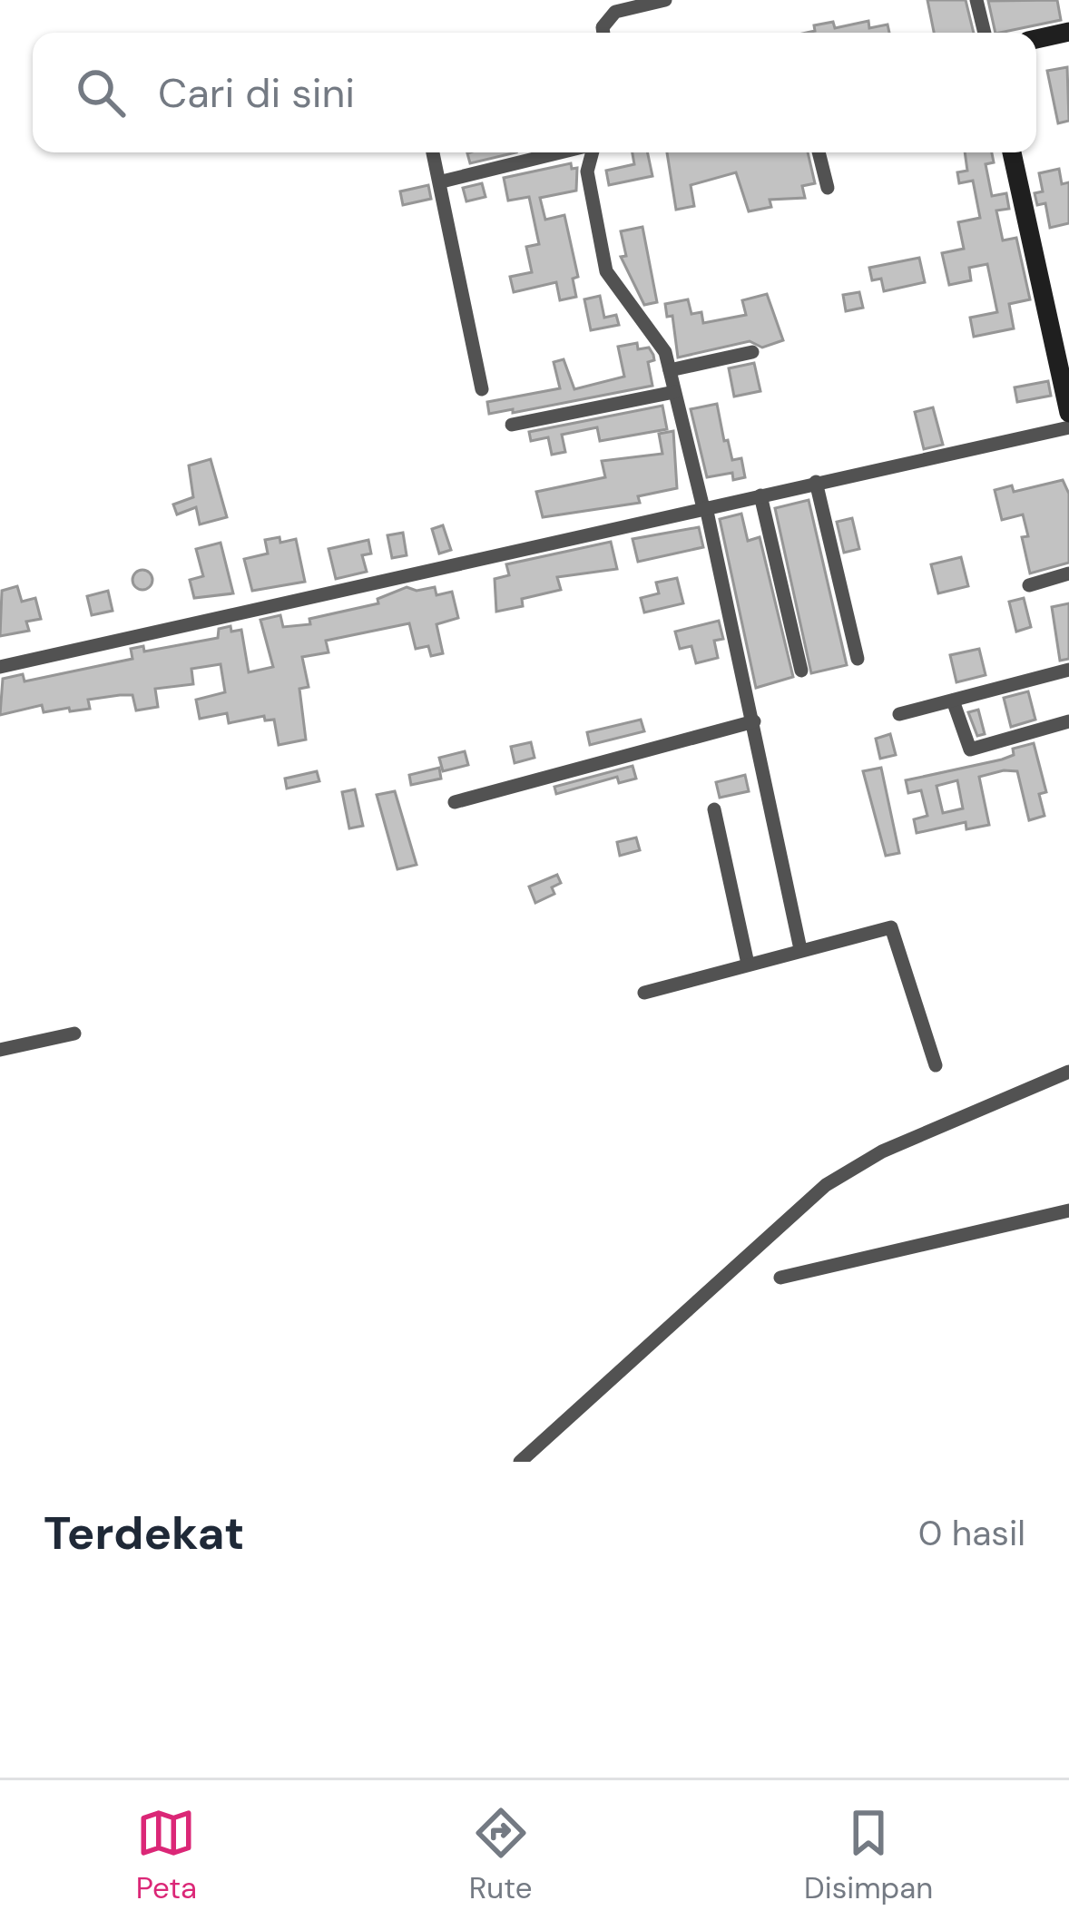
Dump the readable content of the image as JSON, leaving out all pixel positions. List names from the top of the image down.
{
  "page": {
    "search": "Cari di sini",
    "heading": ["Terdekat", "0 hasil"],
    "nav": ["Peta", "Rute", "Disimpan"]
  }
}
